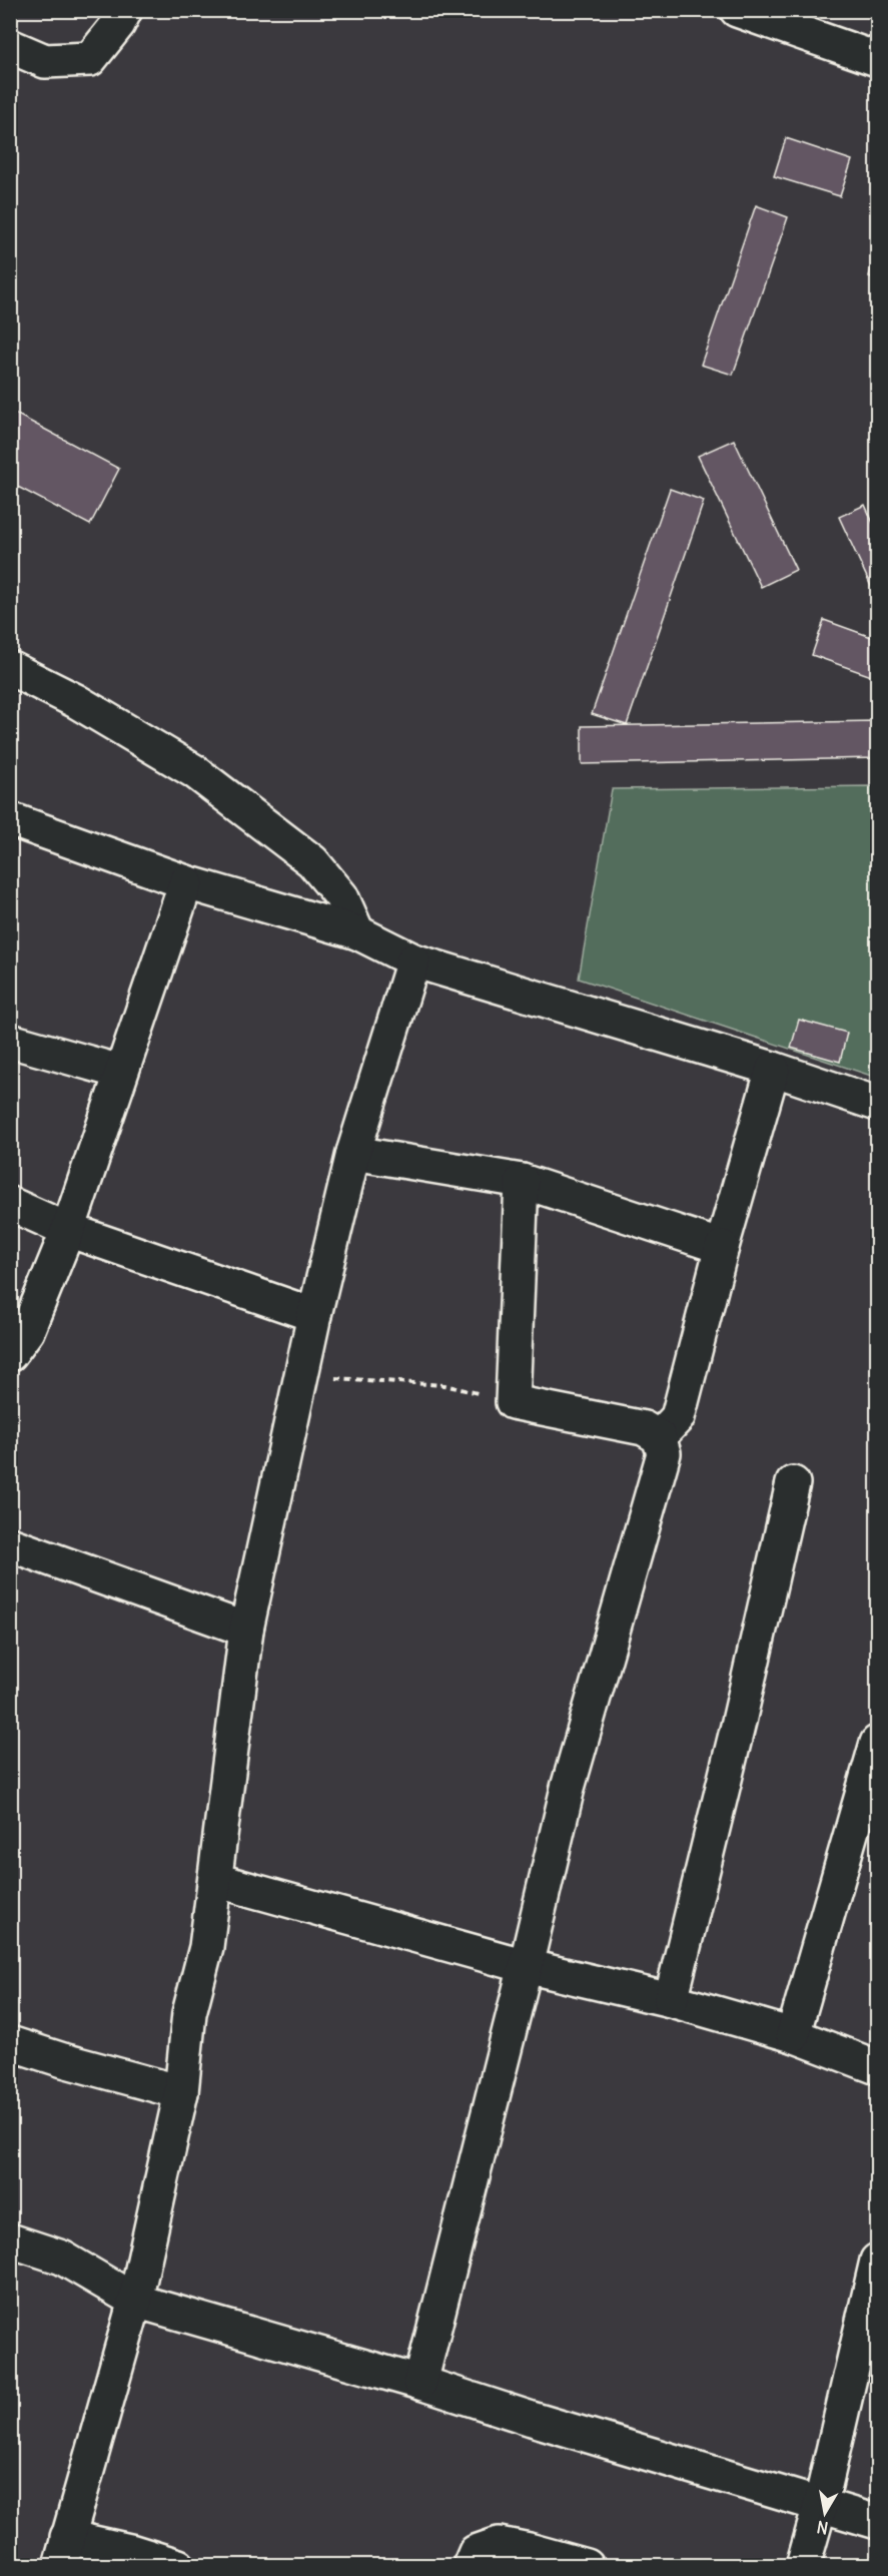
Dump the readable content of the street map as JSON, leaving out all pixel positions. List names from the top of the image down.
{
  "north": "bottom"
}
